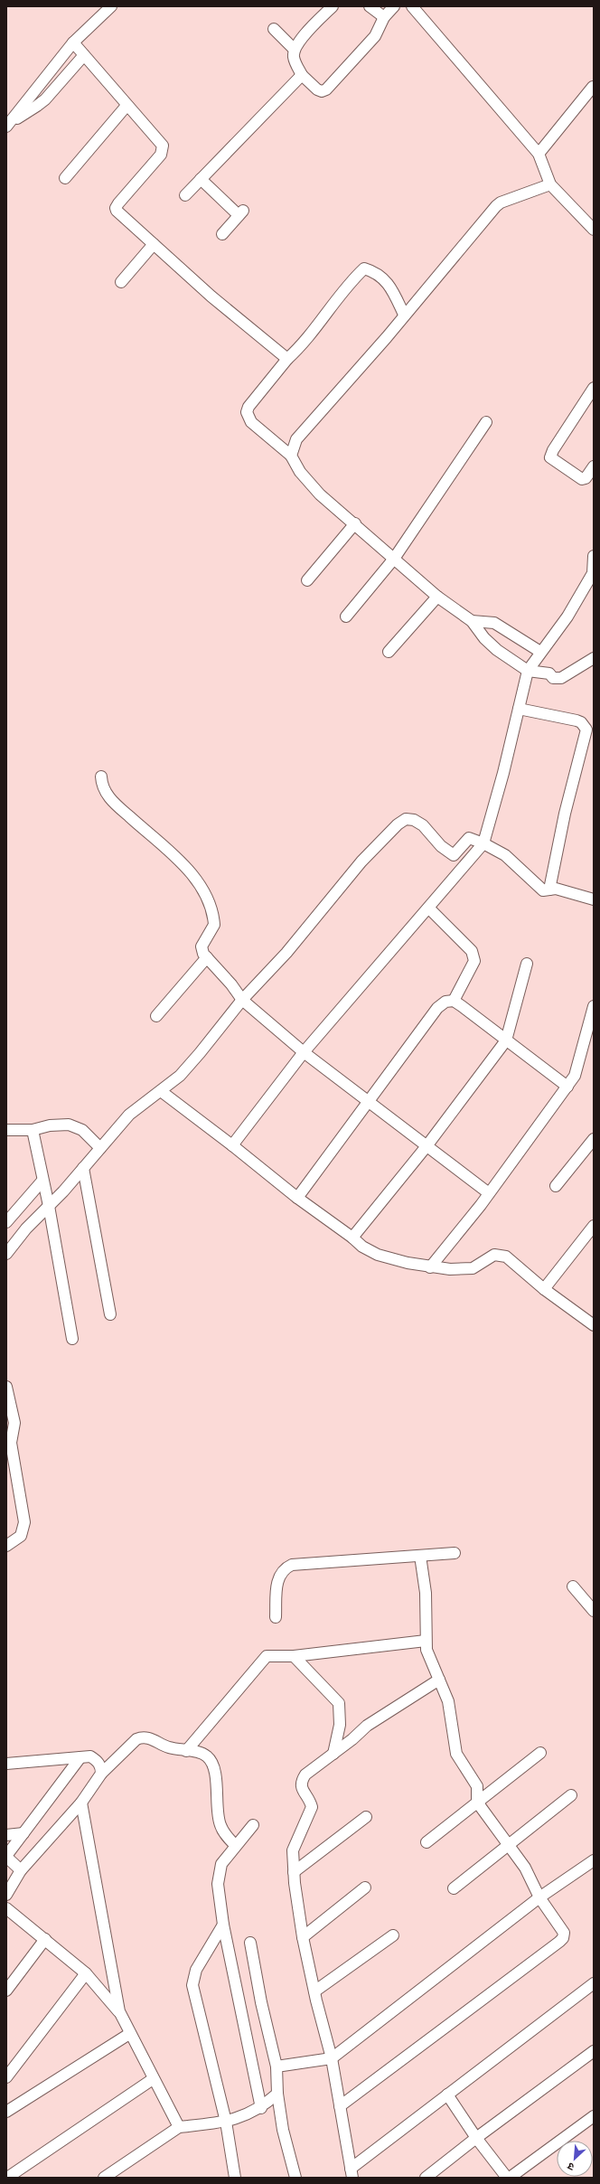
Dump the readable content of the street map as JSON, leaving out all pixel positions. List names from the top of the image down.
{
  "north": "bottom left"
}
